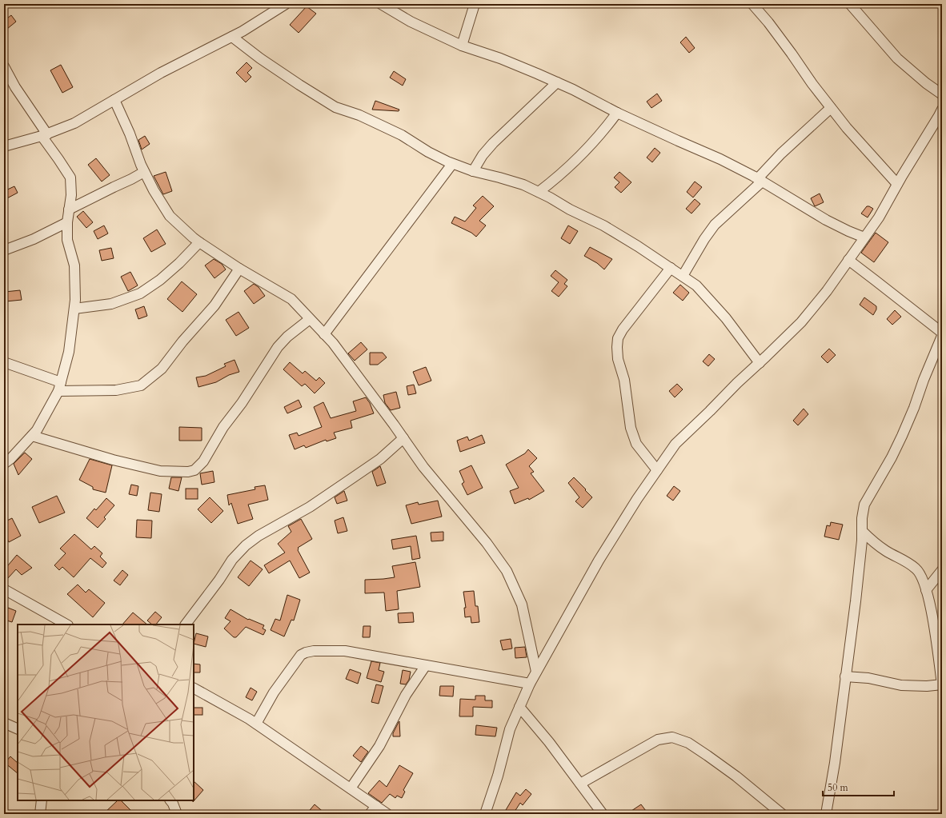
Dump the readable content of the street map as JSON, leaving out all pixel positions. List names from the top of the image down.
{
  "scale_bar": "50 m"
}
